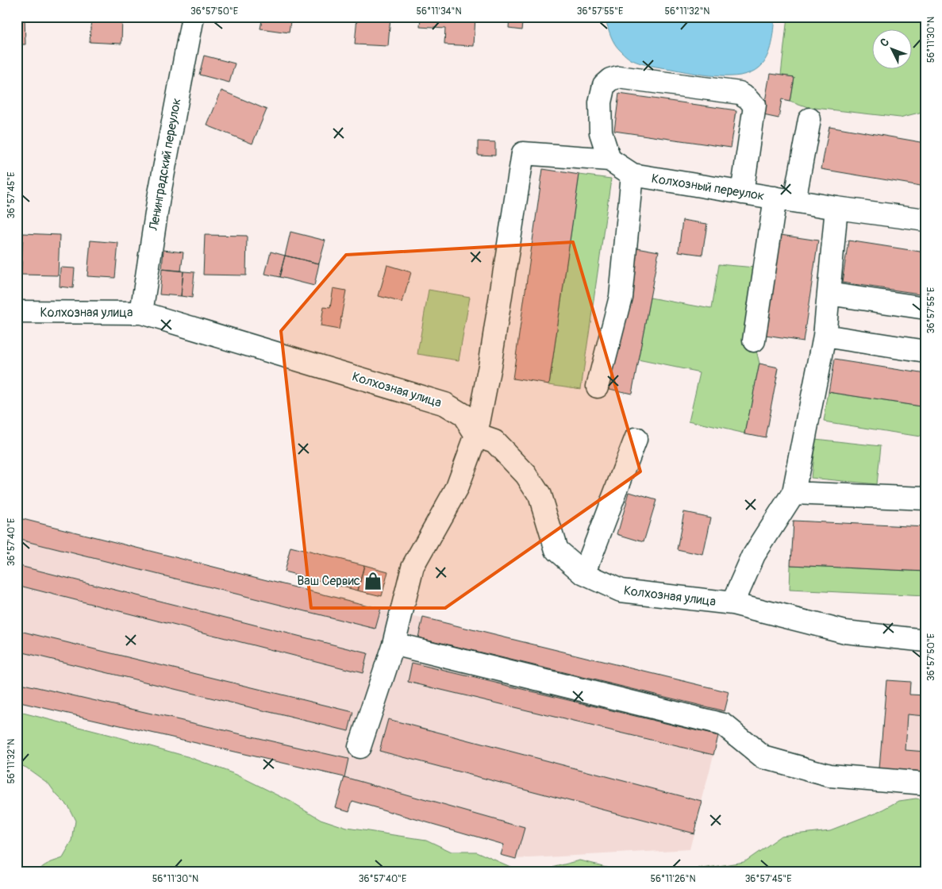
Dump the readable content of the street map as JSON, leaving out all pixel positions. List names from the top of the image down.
{
  "streets": {
    "street": ["Ленинградский переулок", "Колхозный переулок", "Колхозная улица"]
  },
  "crossings": [
    ["Ленинградский переулок", "Колхозная улица"]
  ],
  "places": {
    "shop": ["Ваш Сервис"]
  },
  "north": "top left",
  "coordinates": [
    "36°57'50\"E",
    "56°11'34\"N",
    "36°57'55\"E",
    "56°11'32\"N",
    "56°11'30\"N",
    "36°57'45\"E",
    "36°57'40\"E",
    "56°11'26\"N"
  ]
}
